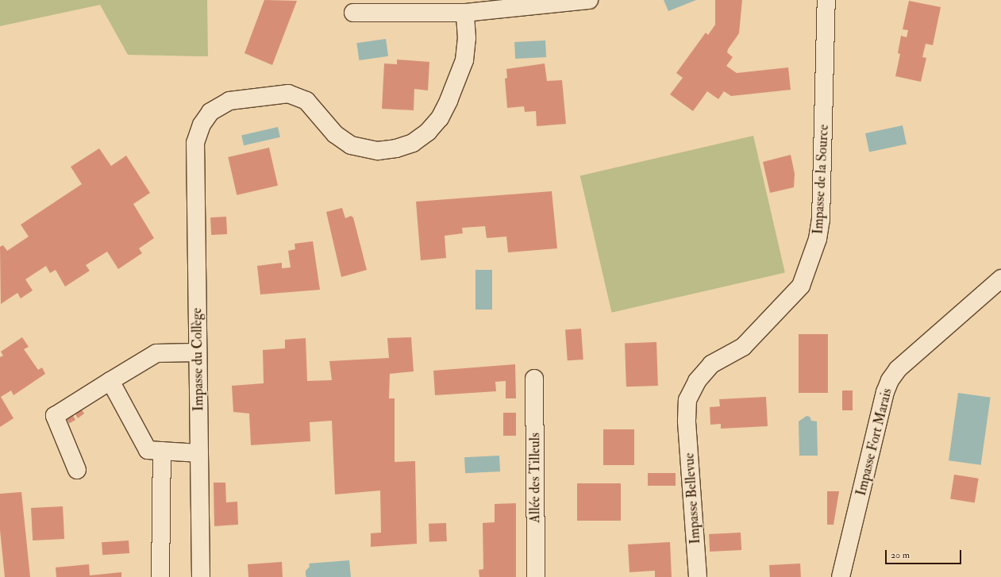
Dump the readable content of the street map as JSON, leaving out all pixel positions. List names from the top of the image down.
{
  "streets": {
    "street": [
      "Impasse de la Source",
      "Impasse du Collège",
      "Impasse Fort Marais",
      "Allée des Tilleuls",
      "Impasse Bellevue"
    ]
  },
  "crossings": [
    ["Impasse de la Source", "Impasse Bellevue"]
  ],
  "scale_bar": "20 m"
}
